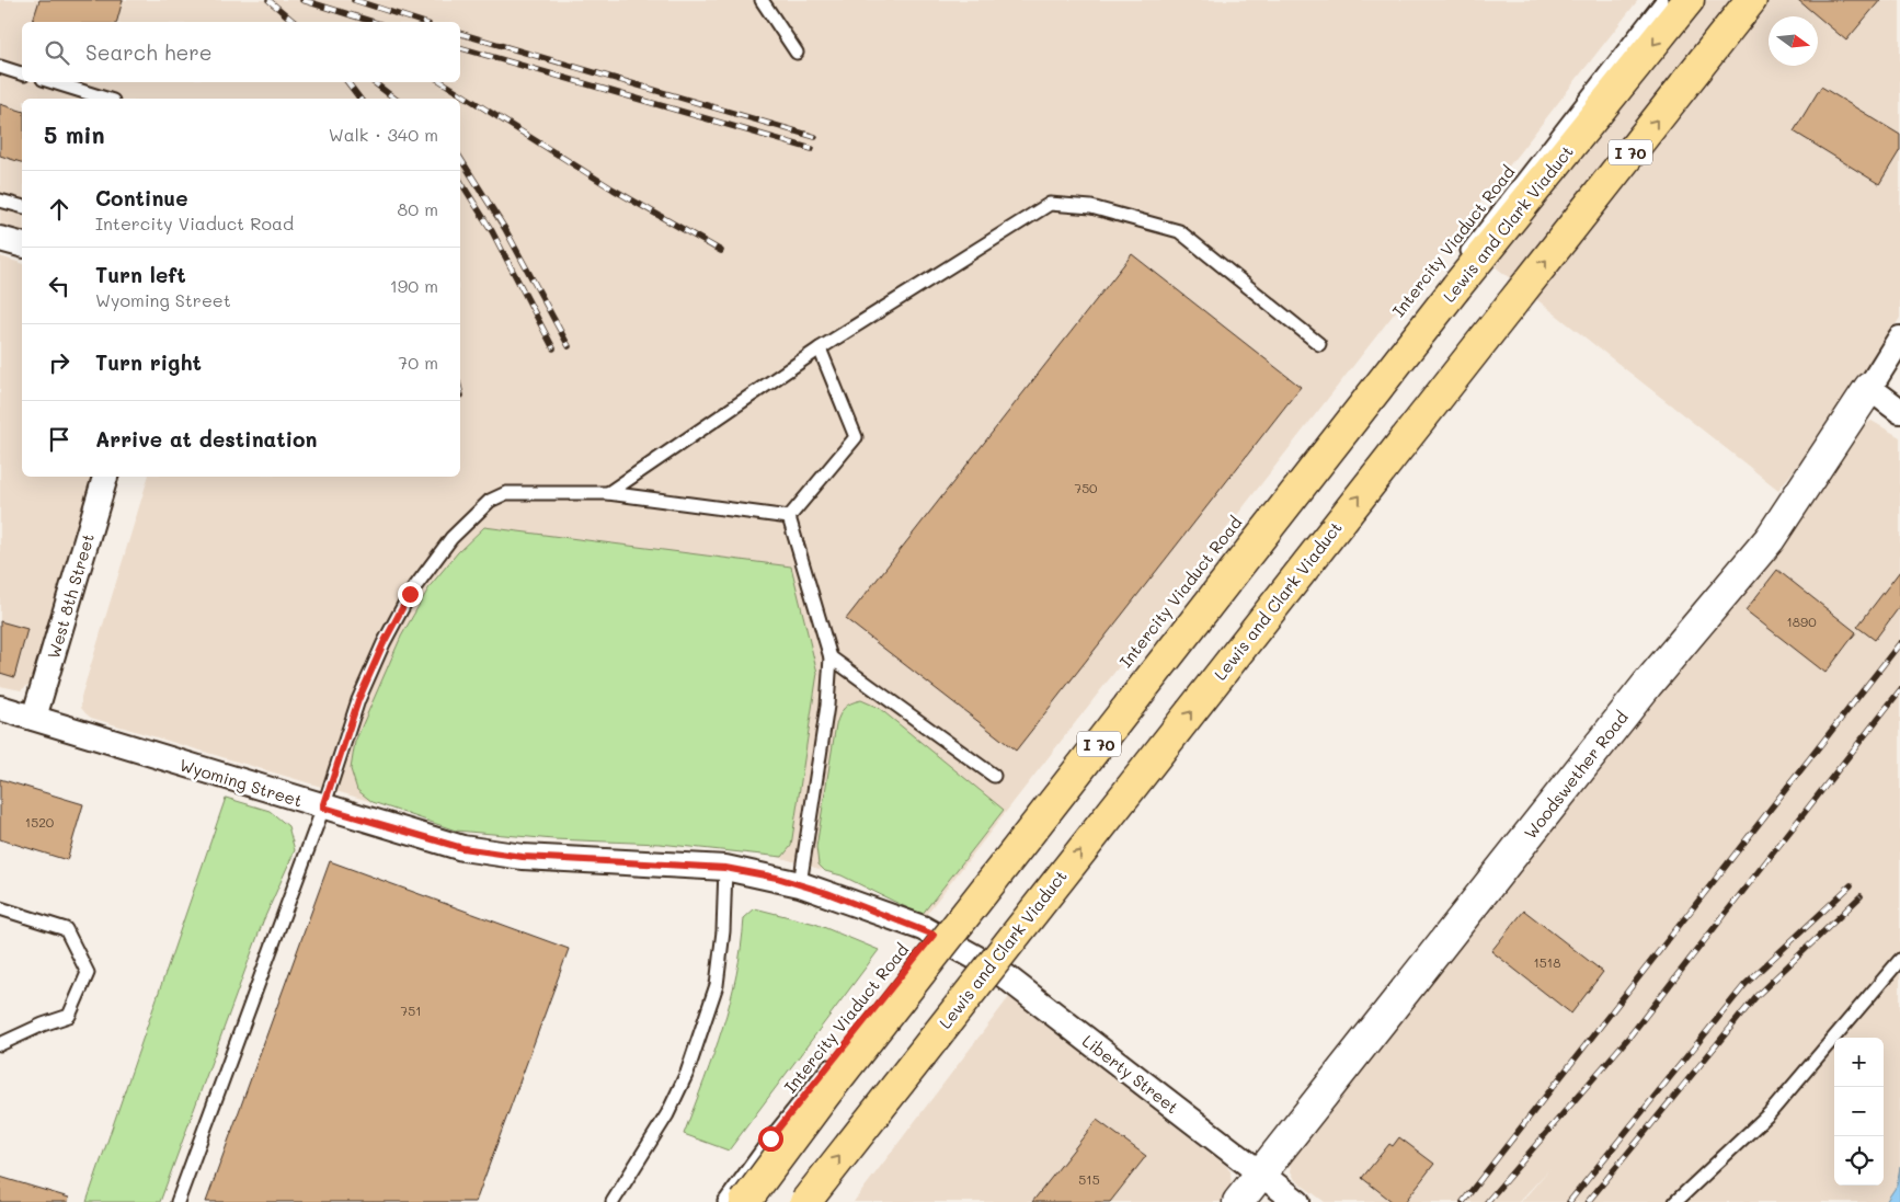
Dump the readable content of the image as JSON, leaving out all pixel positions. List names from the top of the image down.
{
  "streets": {
    "highway": ["I 70", "Lewis and Clark Viaduct"],
    "street": [
      "West 8th Street",
      "Woodswether Road",
      "Wyoming Street",
      "Liberty Street"
    ],
    "lane": ["Intercity Viaduct Road"]
  },
  "crossings": [
    ["Intercity Viaduct Road", "Wyoming Street"],
    ["West 8th Street", "Wyoming Street"],
    ["Woodswether Road", "Liberty Street"],
    ["Wyoming Street", "Liberty Street"]
  ],
  "house_numbers": [
    "750",
    "1890",
    "1520",
    "1518",
    "751",
    "515"
  ],
  "north": "right",
  "page": {
    "search": "Search here",
    "heading": ["5 min", "Walk · 340 m"],
    "list": [
      ["Continue", "Intercity Viaduct Road", "80 m"],
      ["Turn left", "Wyoming Street", "190 m"],
      ["Turn right", "70 m"],
      "Arrive at destination"
    ],
    "map_buttons": ["+", "−"]
  }
}
